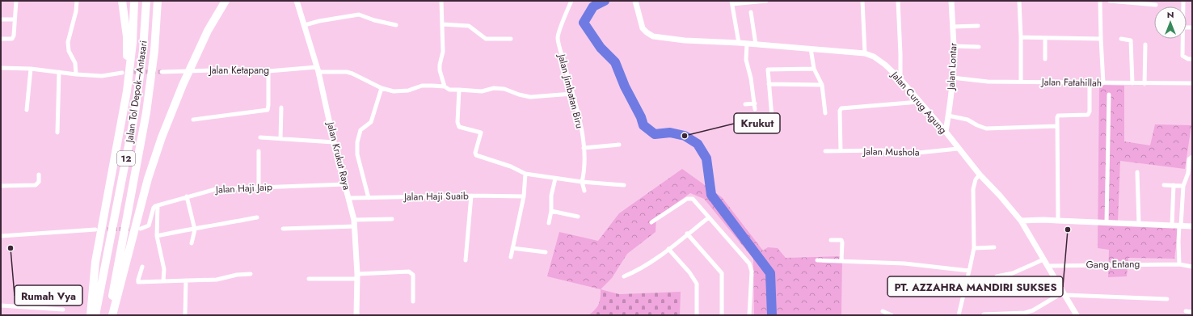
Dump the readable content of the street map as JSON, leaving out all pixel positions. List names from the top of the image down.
{
  "streets": {
    "highway": ["Jalan Tol Depok–Antasari", "12"],
    "street": [
      "Jalan Lontar",
      "Jalan Ketapang",
      "Jalan Fatahillah",
      "Jalan Jimbatan Biru",
      "Jalan Curug Agung",
      "Jalan Mushola",
      "Jalan Krukut Raya",
      "Jalan Haji Jaip",
      "Jalan Haji Suaib",
      "Gang Entang"
    ]
  },
  "crossings": [
    ["Jalan Lontar", "Jalan Fatahillah"],
    ["Jalan Lontar", "Jalan Curug Agung"],
    ["Jalan Ketapang", "Jalan Jimbatan Biru"],
    ["Jalan Ketapang", "Jalan Krukut Raya"],
    ["Jalan Curug Agung", "Jalan Mushola"],
    ["Jalan Curug Agung", "Gang Entang"],
    ["Jalan Krukut Raya", "Jalan Haji Jaip"],
    ["Jalan Krukut Raya", "Jalan Haji Suaib"]
  ],
  "places": ["Krukut", "PT. AZZAHRA MANDIRI SUKSES", "Rumah Vya"],
  "north": "top"
}
